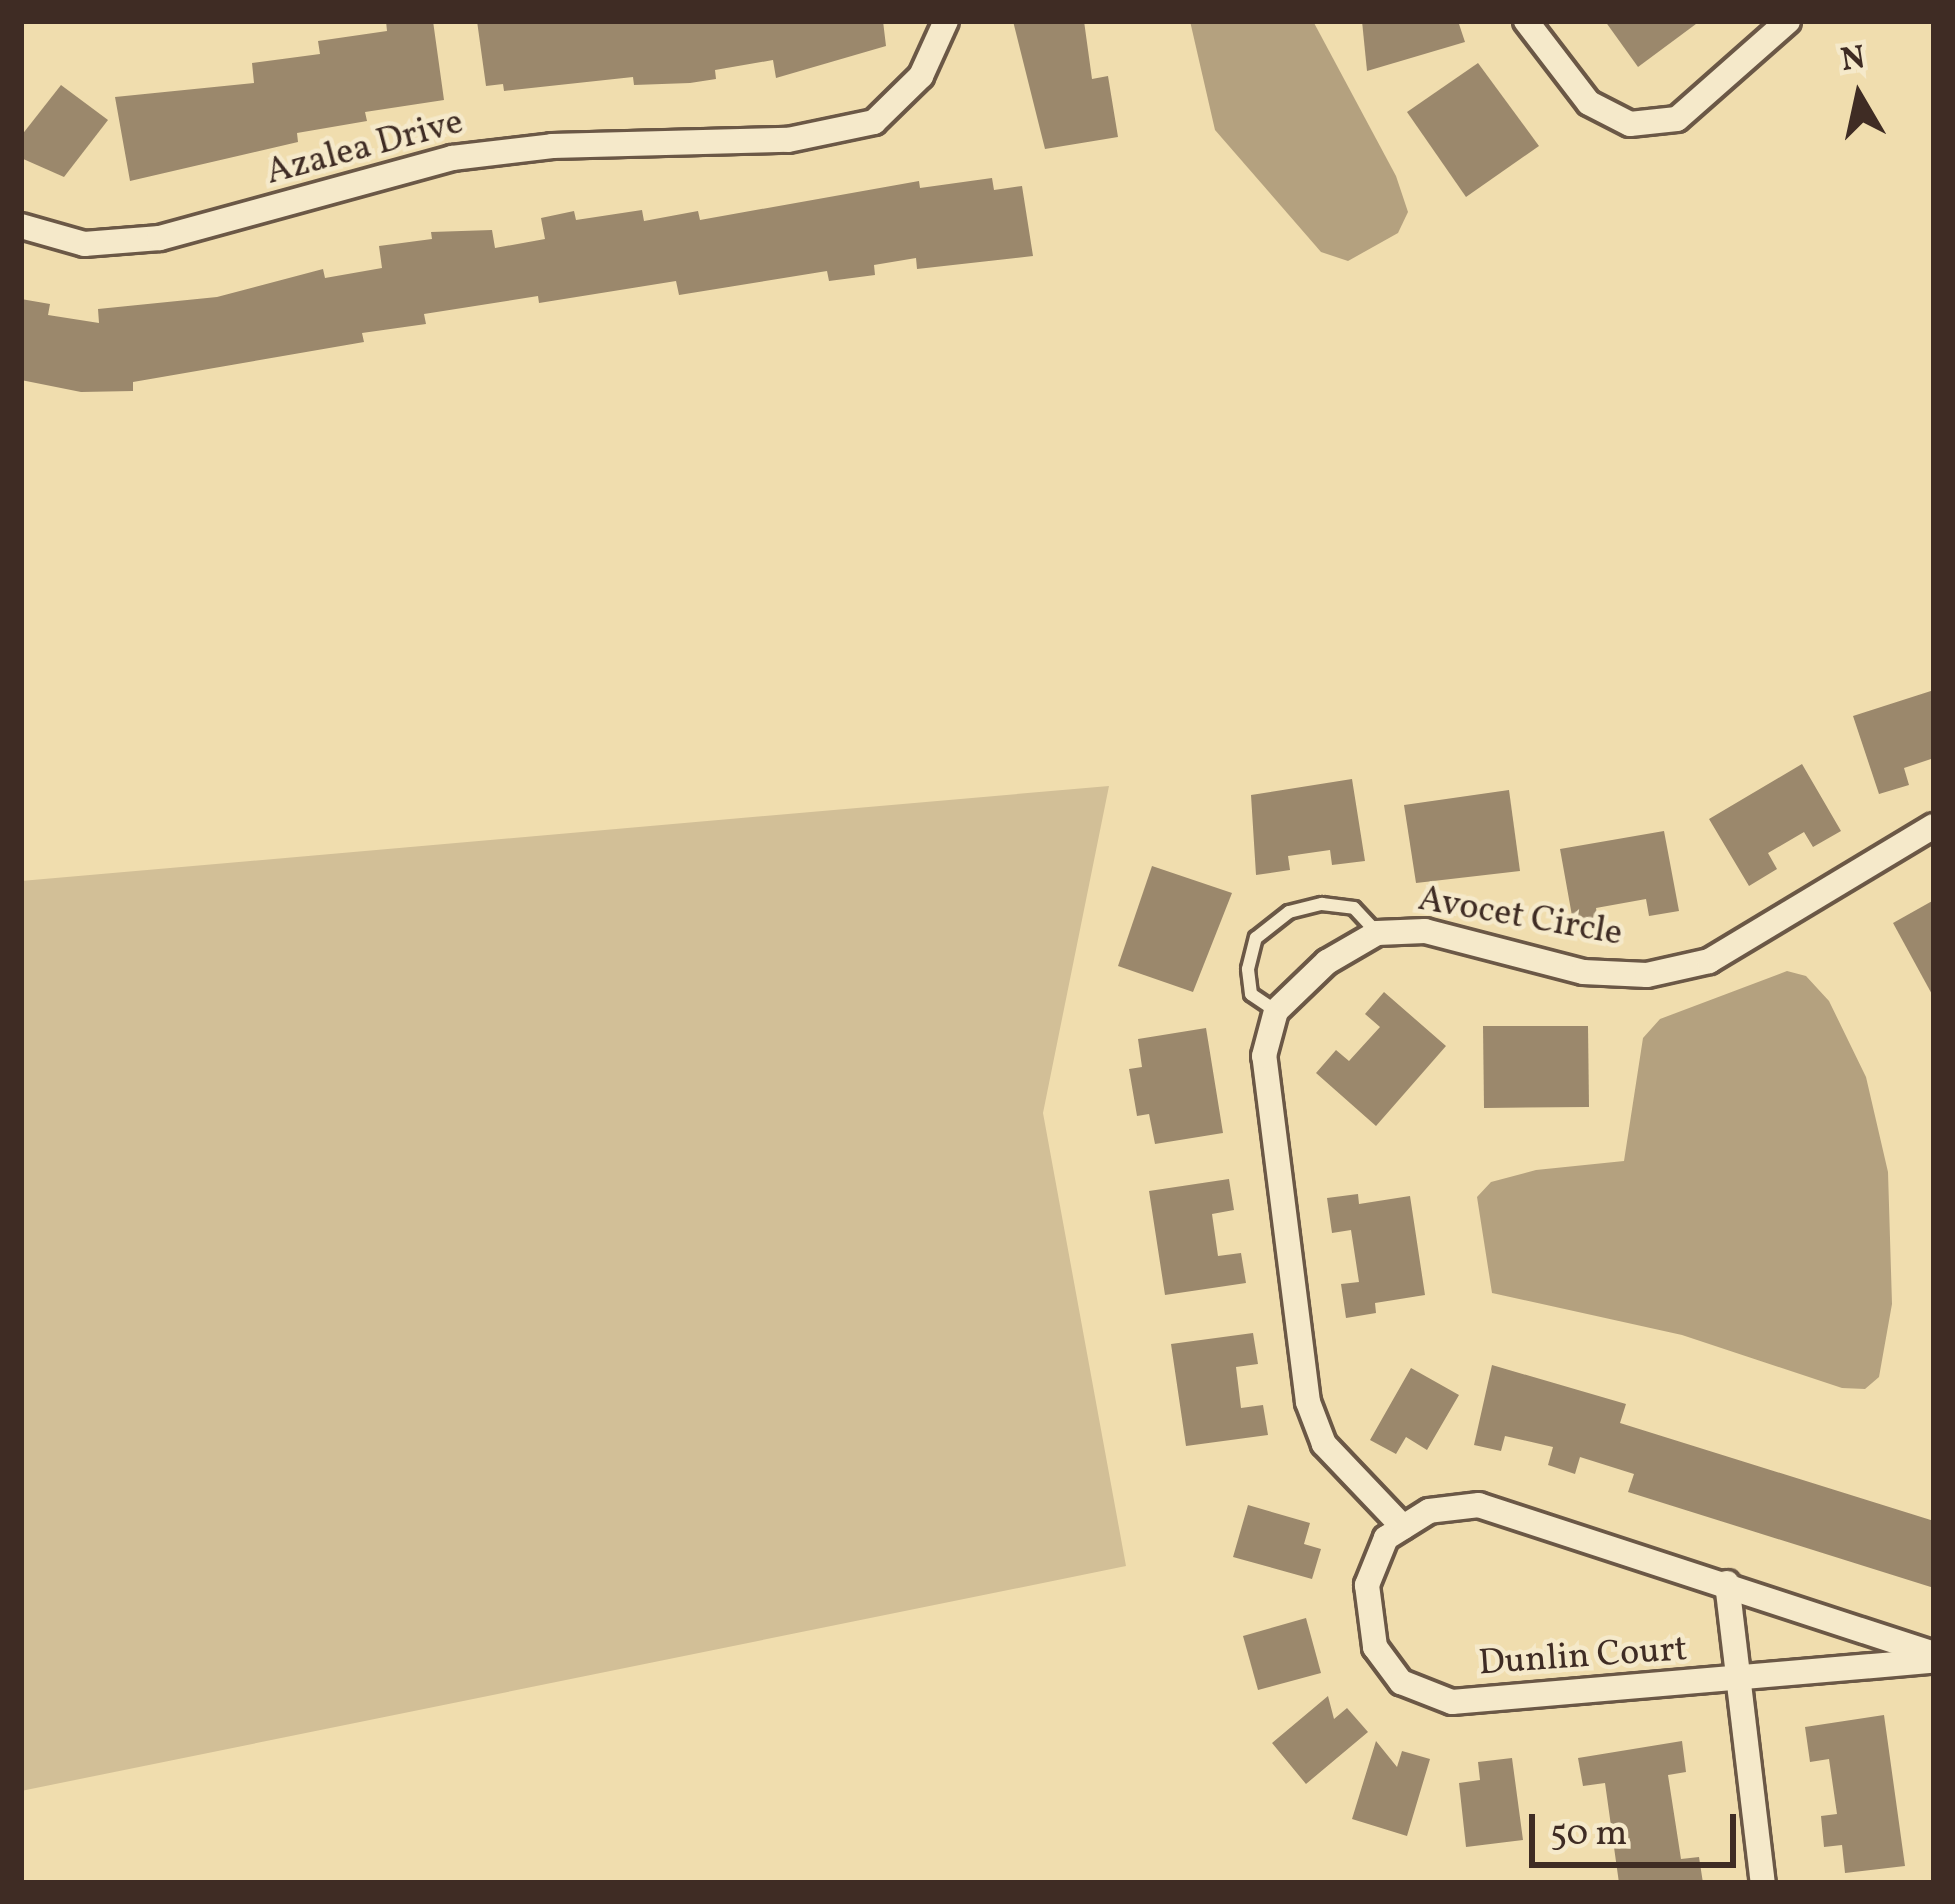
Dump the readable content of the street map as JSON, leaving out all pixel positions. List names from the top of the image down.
{
  "streets": {
    "street": ["Azalea Drive", "Avocet Circle", "Dunlin Court"]
  },
  "scale_bar": "50 m",
  "north": "top"
}
